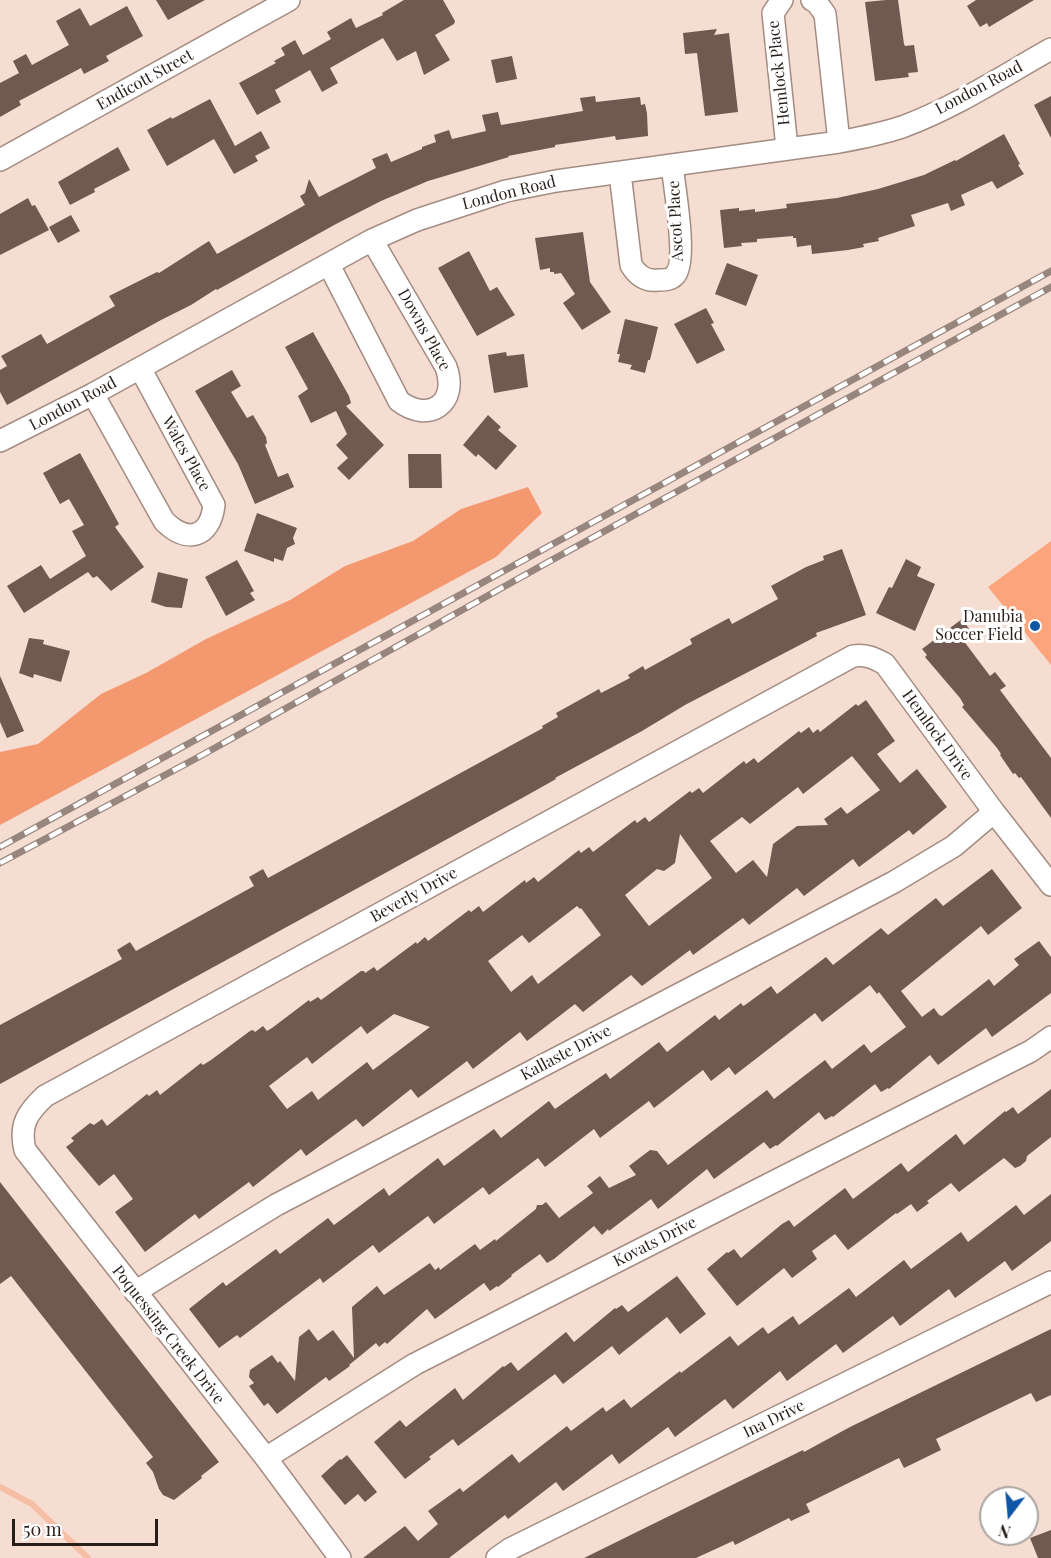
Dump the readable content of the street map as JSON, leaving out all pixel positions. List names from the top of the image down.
{
  "streets": {
    "street": [
      "Hemlock Place",
      "Endicott Street",
      "London Road",
      "Ascot Place",
      "Downs Place",
      "Wales Place",
      "Hemlock Drive",
      "Beverly Drive",
      "Kallaste Drive",
      "Kovats Drive",
      "Poquessing Creek Drive",
      "Ina Drive"
    ]
  },
  "crossings": [
    ["Hemlock Place", "London Road"],
    ["London Road", "Ascot Place"],
    ["London Road", "Downs Place"],
    ["London Road", "Wales Place"],
    ["Hemlock Drive", "Beverly Drive"],
    ["Hemlock Drive", "Kallaste Drive"],
    ["Beverly Drive", "Poquessing Creek Drive"],
    ["Kallaste Drive", "Poquessing Creek Drive"],
    ["Kovats Drive", "Poquessing Creek Drive"]
  ],
  "places": ["Danubia Soccer Field"],
  "scale_bar": "50 m",
  "north": "bottom"
}
